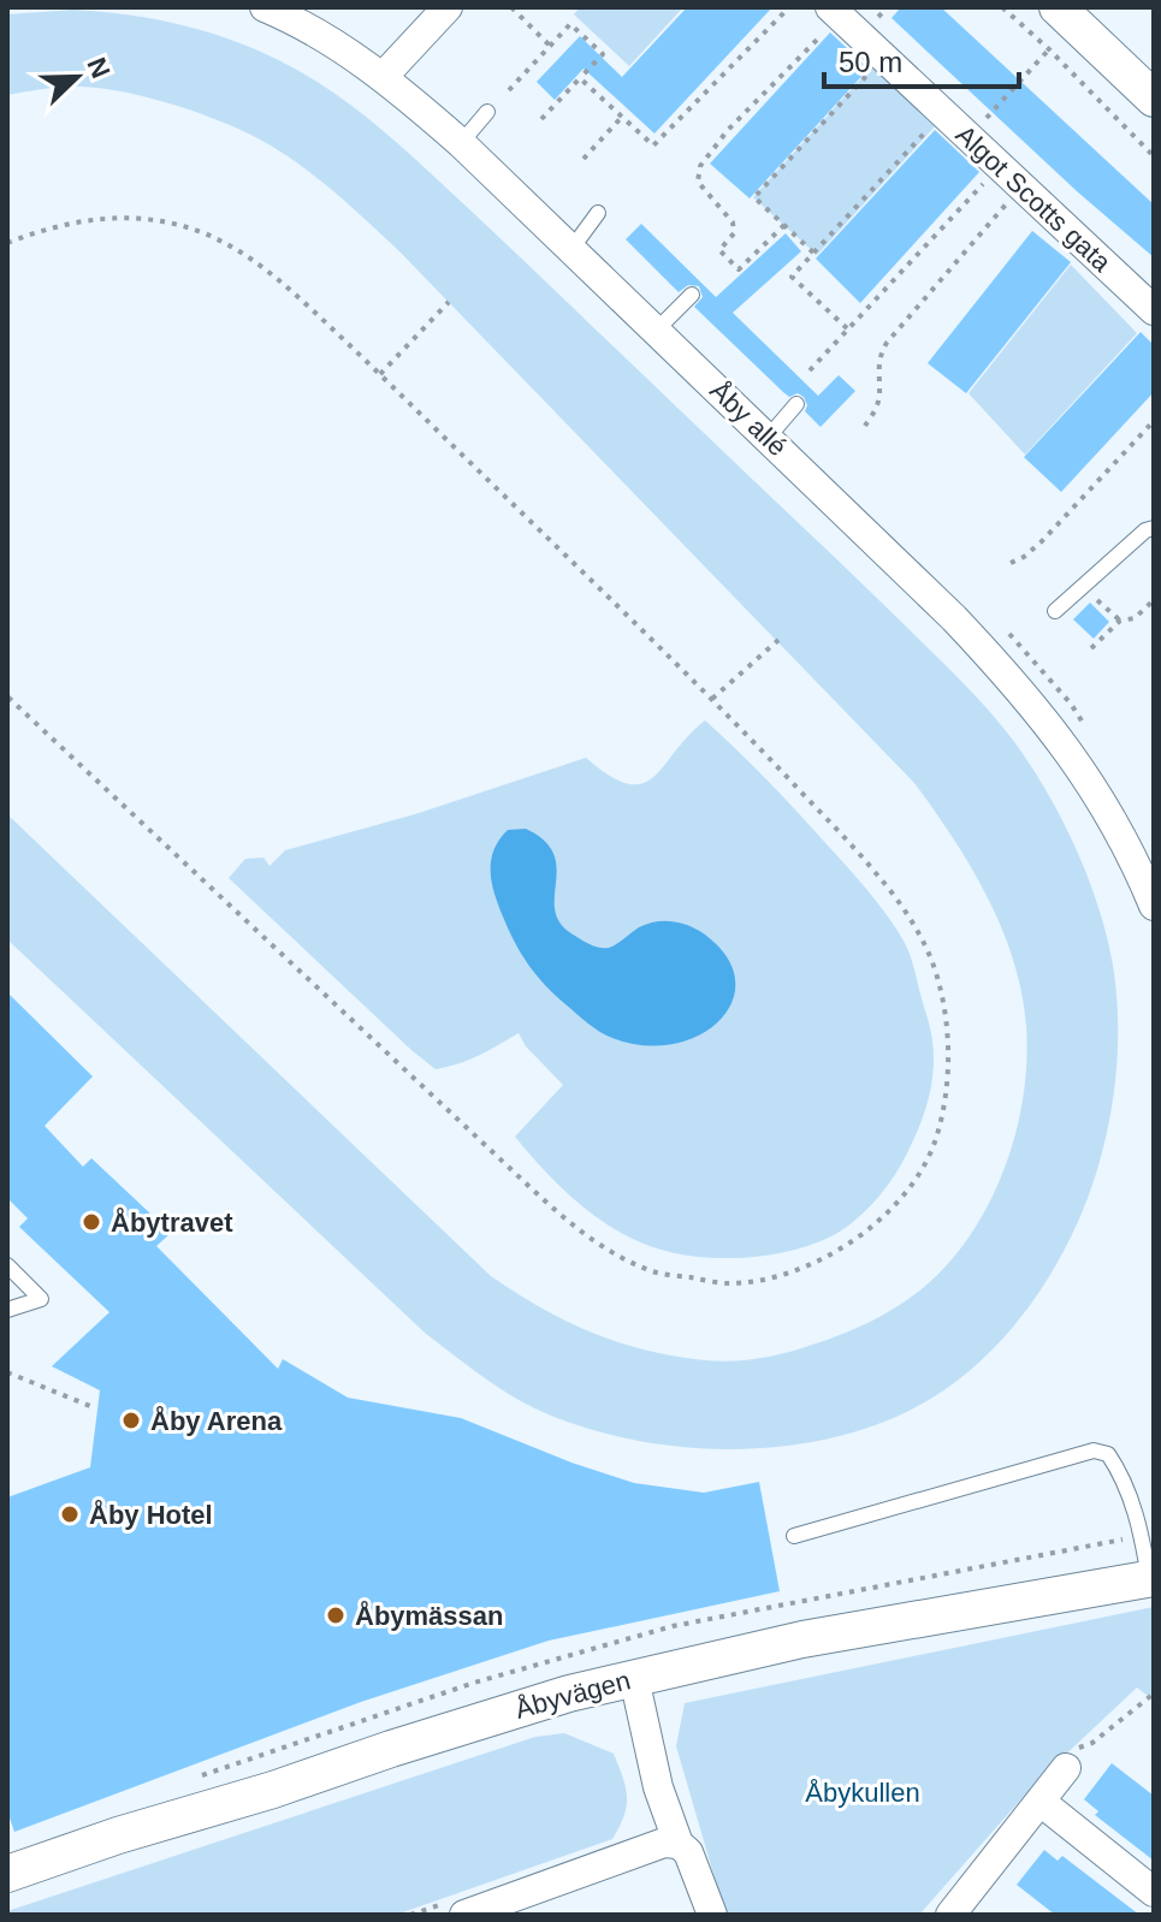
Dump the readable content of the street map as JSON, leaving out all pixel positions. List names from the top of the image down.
{
  "streets": {
    "street": ["Algot Scotts gata", "Åby allé", "Åbyvägen"]
  },
  "parks": ["Åbykullen"],
  "places": [
    "Åbytravet",
    "Åby Arena",
    "Åby Hotel",
    "Åbymässan"
  ],
  "scale_bar": "50 m",
  "north": "top right"
}
